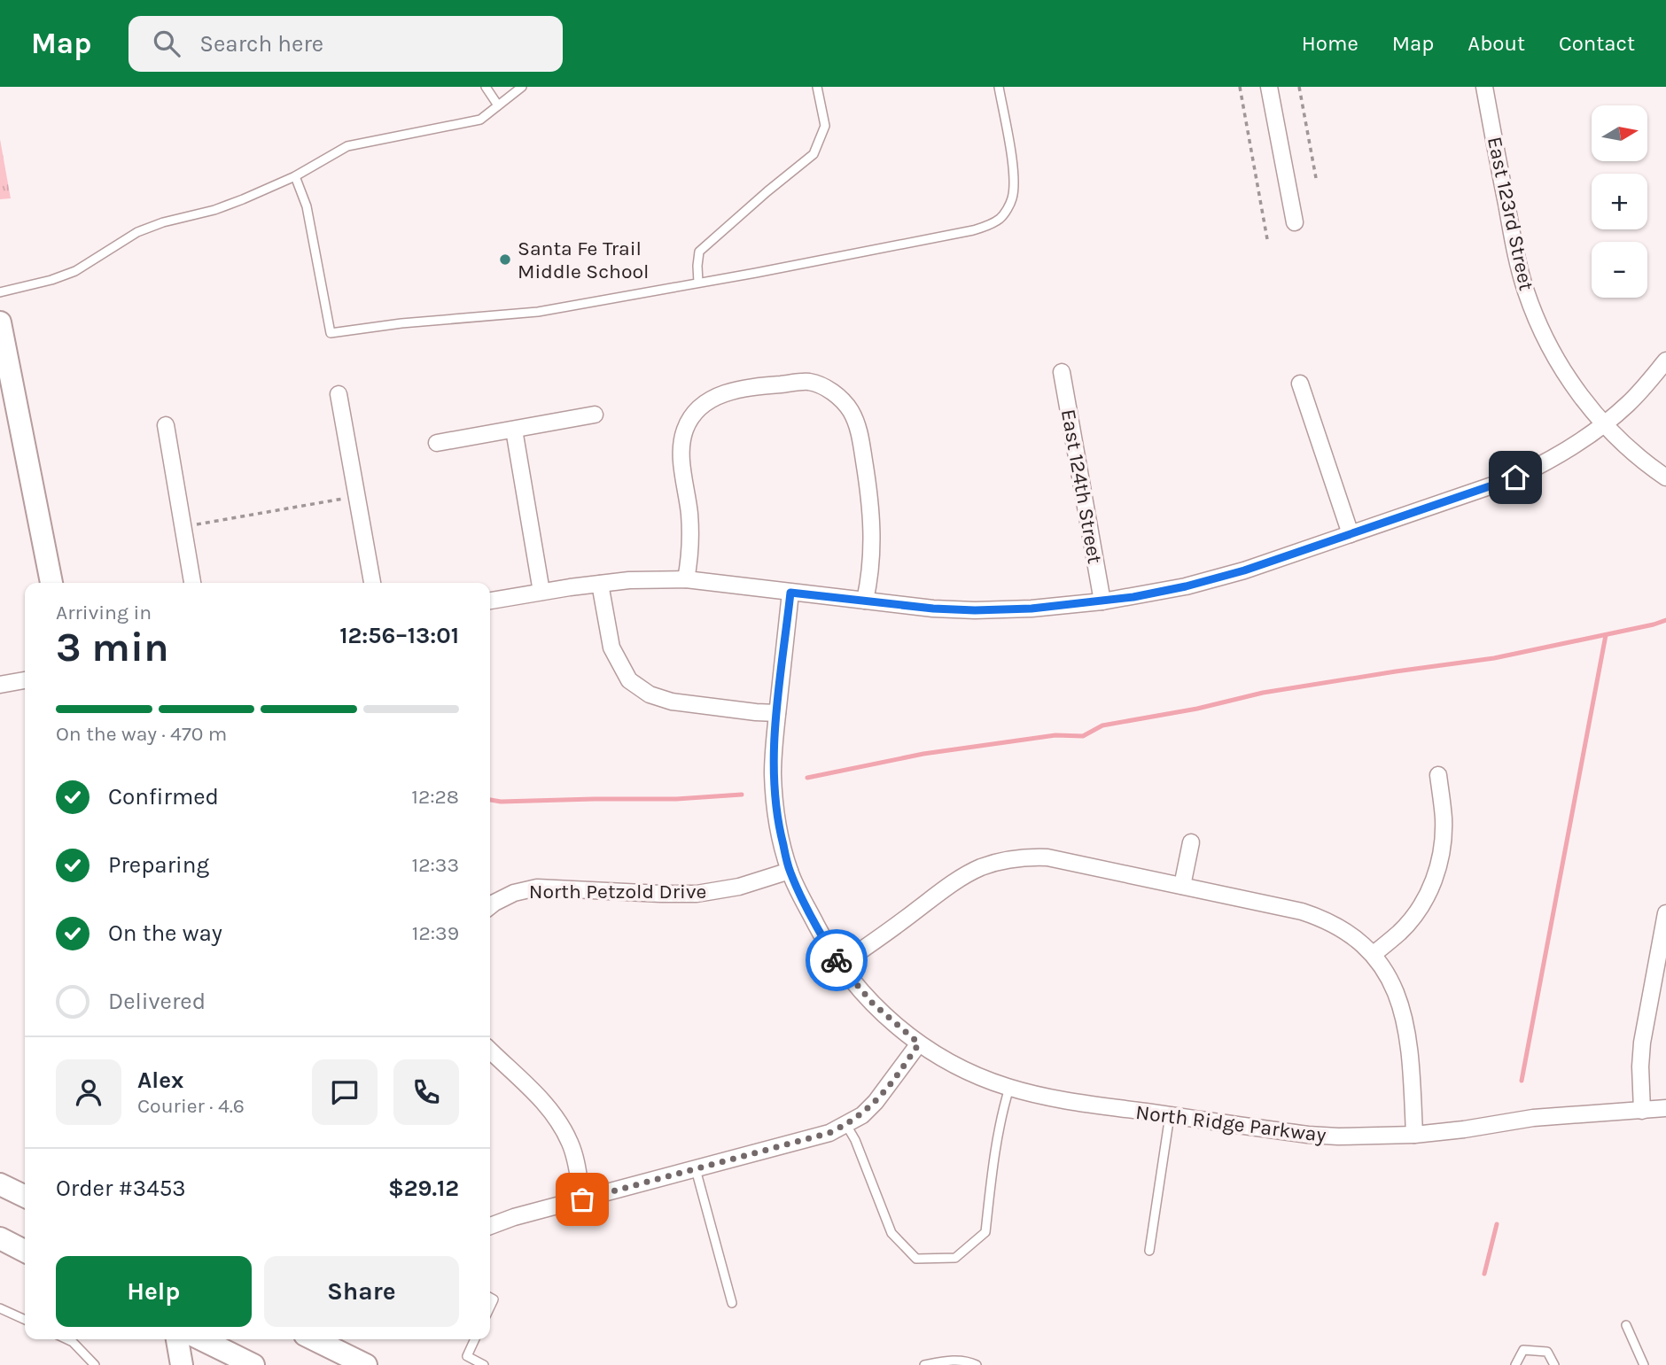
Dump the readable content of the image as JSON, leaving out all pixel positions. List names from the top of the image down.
{
  "streets": {
    "street": [
      "East 123rd Street",
      "East 124th Street",
      "North Petzold Drive",
      "North Ridge Parkway"
    ]
  },
  "crossings": [
    ["North Petzold Drive", "North Ridge Parkway"]
  ],
  "places": ["Santa Fe Trail Middle School"],
  "north": "right",
  "page": {
    "header": "Map",
    "search": "Search here",
    "nav": [
      "Home",
      "Map",
      "About",
      "Contact"
    ],
    "map_buttons": ["+", "−"],
    "heading": ["3 min", "Arriving in", "12:56–13:01"],
    "panel": [
      "Alex",
      "Courier · 4.6",
      "Order #3453",
      "$29.12"
    ],
    "bar": "On the way · 470 m",
    "list": [
      ["Confirmed", "12:28"],
      ["Preparing", "12:33"],
      ["On the way", "12:39"],
      "Delivered"
    ],
    "buttons": ["Help", "Share"]
  }
}
